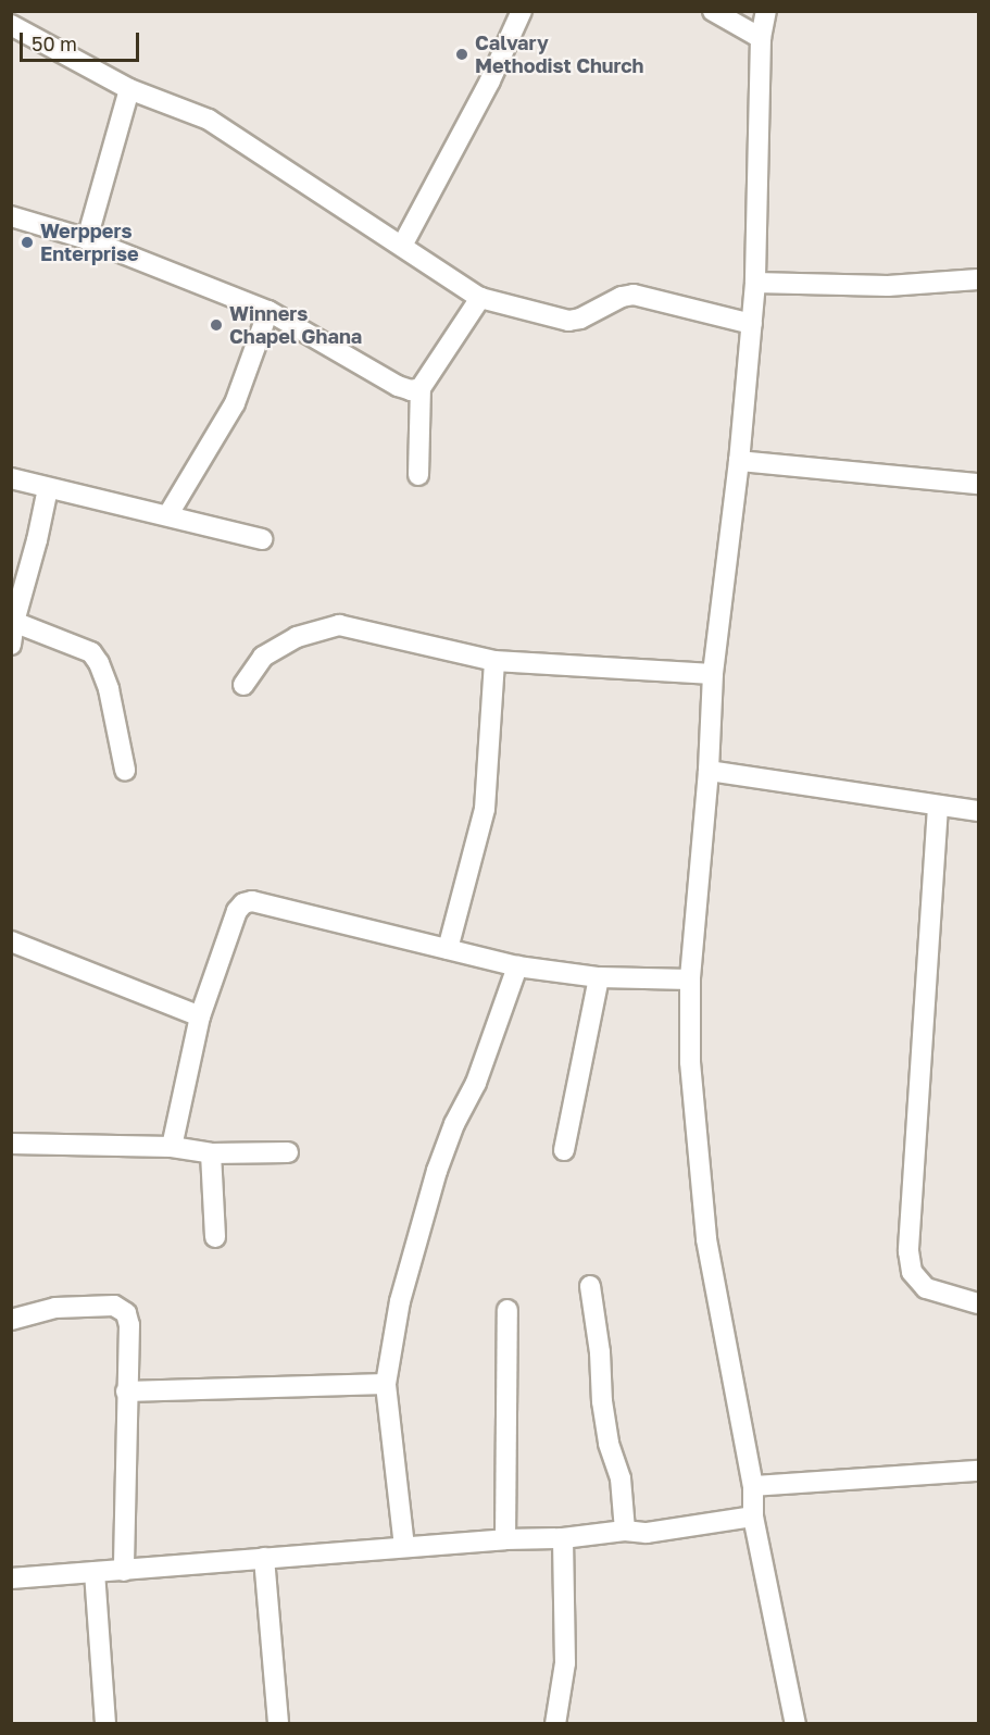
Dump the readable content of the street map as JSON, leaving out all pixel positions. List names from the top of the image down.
{
  "places": ["Calvary Methodist Church", "Werppers Enterprise", "Winners Chapel Ghana"],
  "scale_bar": "50 m"
}
